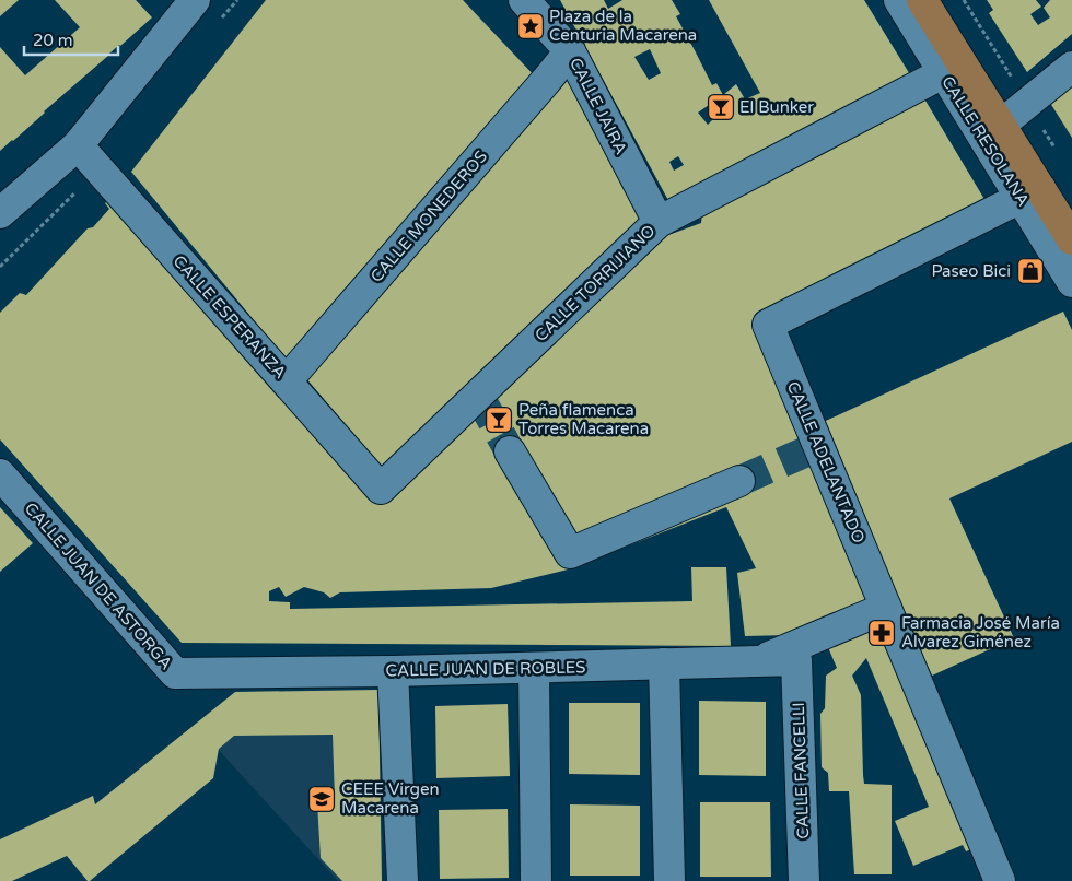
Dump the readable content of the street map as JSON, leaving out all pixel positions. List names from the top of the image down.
{
  "streets": {
    "main road": ["CALLE RESOLANA"],
    "street": [
      "CALLE JAIRA",
      "CALLE MONEDEROS",
      "CALLE TORRIJIANO",
      "CALLE ESPERANZA",
      "CALLE ADELANTADO",
      "CALLE JUAN DE ASTORGA",
      "CALLE JUAN DE ROBLES",
      "CALLE FANCELLI"
    ]
  },
  "crossings": [
    ["CALLE JAIRA", "CALLE MONEDEROS"],
    ["CALLE JAIRA", "CALLE TORRIJIANO"],
    ["CALLE RESOLANA", "CALLE TORRIJIANO"],
    ["CALLE RESOLANA", "CALLE ADELANTADO"],
    ["CALLE MONEDEROS", "CALLE ESPERANZA"],
    ["CALLE TORRIJIANO", "CALLE ESPERANZA"],
    ["CALLE JUAN DE ASTORGA", "CALLE JUAN DE ROBLES"],
    ["CALLE JUAN DE ROBLES", "CALLE FANCELLI"]
  ],
  "places": {
    "place": ["Plaza de la Centuria Macarena"],
    "bar": ["El Bunker", "Peña flamenca Torres Macarena"],
    "shop": ["Paseo Bici"],
    "pharmacy": ["Farmacia José María Alvarez Giménez"],
    "school or university": ["CEEE Virgen Macarena"]
  },
  "scale_bar": "20 m"
}
